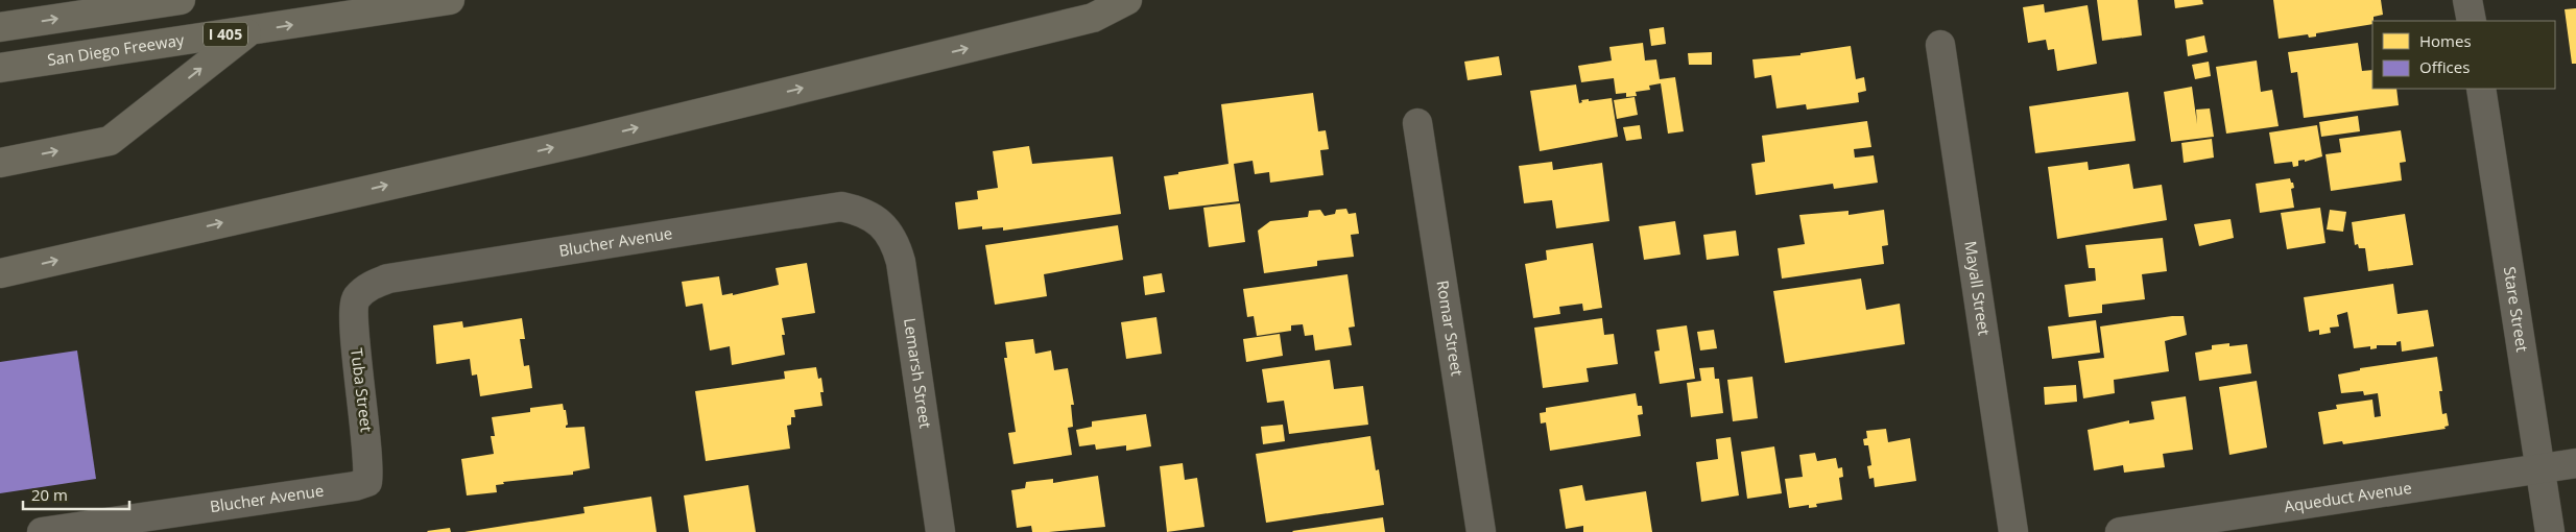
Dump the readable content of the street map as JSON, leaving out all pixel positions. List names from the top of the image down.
{
  "streets": {
    "highway": ["I 405", "San Diego Freeway"],
    "street": [
      "Blucher Avenue",
      "Mayall Street",
      "Stare Street",
      "Romar Street",
      "Lemarsh Street",
      "Tuba Street",
      "Aqueduct Avenue"
    ]
  },
  "crossings": [
    ["Blucher Avenue", "Lemarsh Street"],
    ["Blucher Avenue", "Tuba Street"],
    ["Stare Street", "Aqueduct Avenue"]
  ],
  "legend": ["Homes", "Offices"],
  "scale_bar": "20 m"
}
